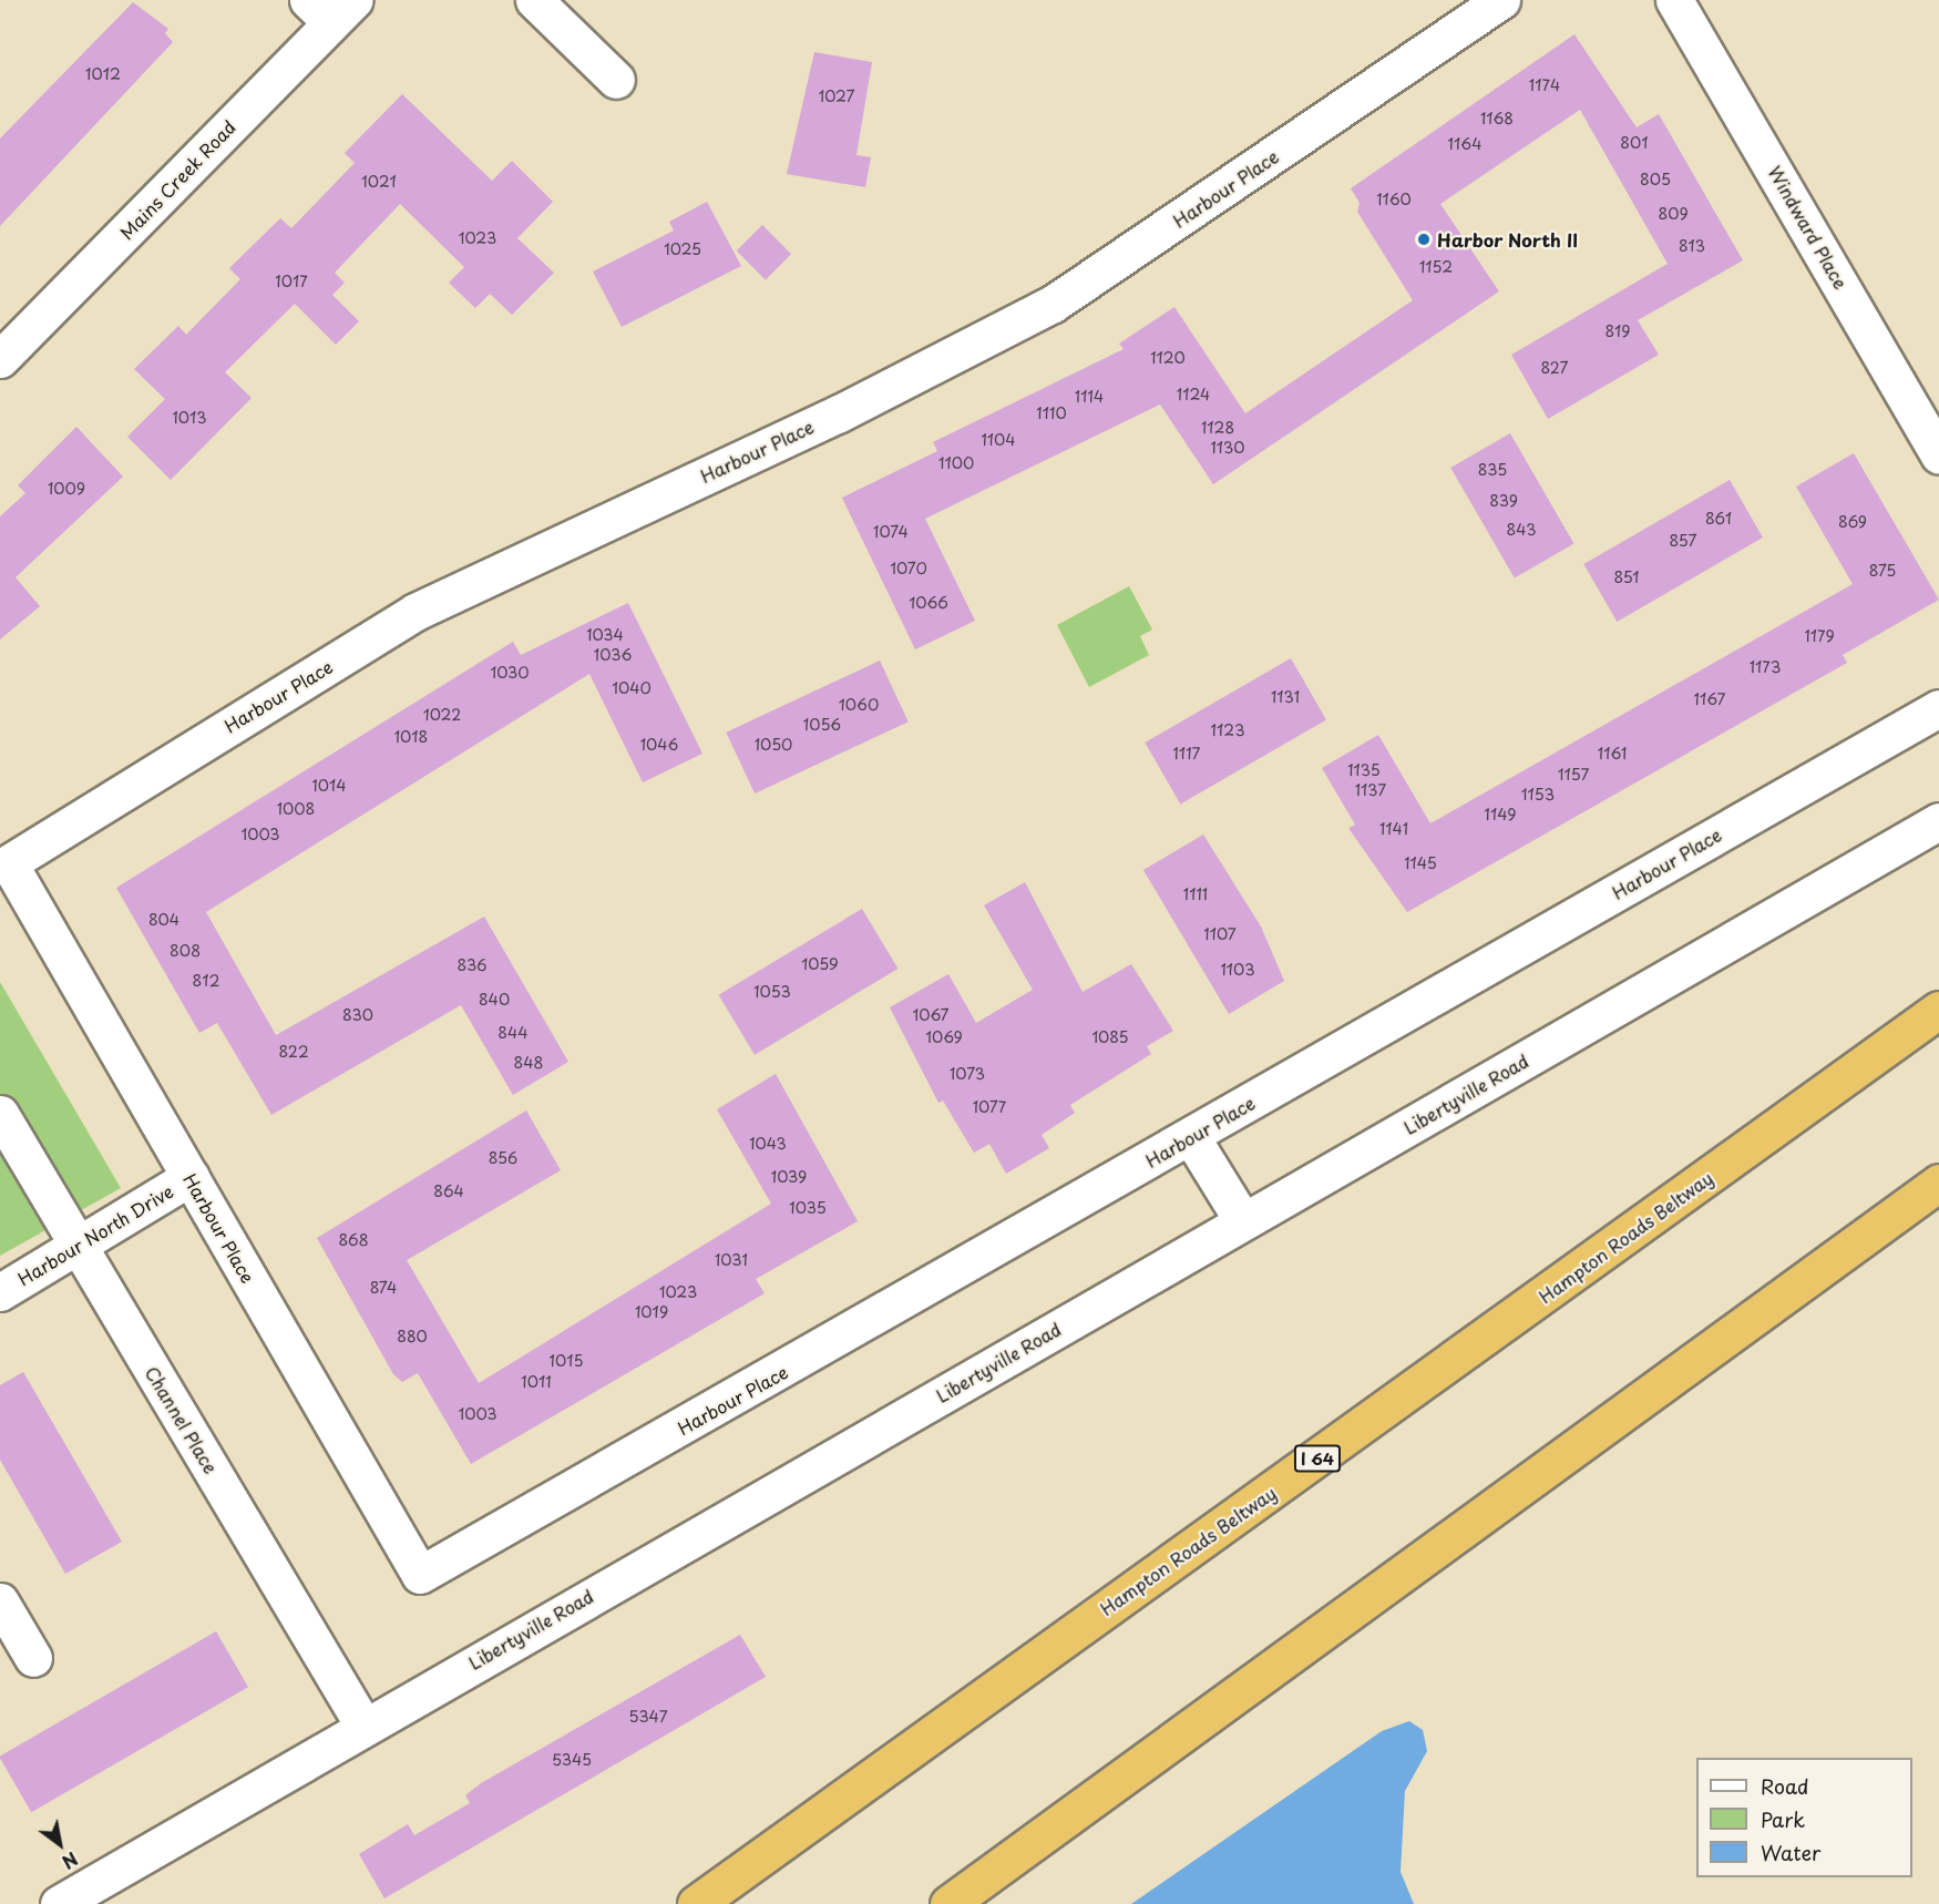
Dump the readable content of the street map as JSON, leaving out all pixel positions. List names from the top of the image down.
{
  "streets": {
    "highway": ["Hampton Roads Beltway", "I 64"],
    "street": [
      "Mains Creek Road",
      "Harbour Place",
      "Windward Place",
      "Libertyville Road",
      "Harbour North Drive",
      "Channel Place"
    ]
  },
  "crossings": [
    ["Harbour Place", "Harbour North Drive"],
    ["Libertyville Road", "Channel Place"],
    ["Harbour North Drive", "Channel Place"]
  ],
  "places": ["Harbor North II"],
  "house_numbers": [
    "1012",
    "1174",
    "1027",
    "1168",
    "801",
    "1164",
    "805",
    "1021",
    "1160",
    "809",
    "1023",
    "813",
    "1025",
    "1152",
    "1017",
    "819",
    "1120",
    "827",
    "1124",
    "1114",
    "1110",
    "1013",
    "1128",
    "1104",
    "1130",
    "1100",
    "835",
    "1009",
    "839",
    "861",
    "869",
    "843",
    "1074",
    "857",
    "1070",
    "875",
    "851",
    "1066",
    "1034",
    "1179",
    "1036",
    "1173",
    "1030",
    "1040",
    "1131",
    "1167",
    "1060",
    "1022",
    "1056",
    "1123",
    "1018",
    "1046",
    "1050",
    "1117",
    "1161",
    "1135",
    "1157",
    "1014",
    "1137",
    "1153",
    "1008",
    "1149",
    "1141",
    "1003",
    "1145",
    "1111",
    "804",
    "1107",
    "808",
    "1059",
    "836",
    "1103",
    "812",
    "1053",
    "840",
    "830",
    "1067",
    "844",
    "1069",
    "1085",
    "822",
    "848",
    "1073",
    "1077",
    "1043",
    "856",
    "1039",
    "864",
    "1035",
    "868",
    "1031",
    "874",
    "1023",
    "1019",
    "880",
    "1015",
    "1011",
    "1003",
    "5347",
    "5345"
  ],
  "legend": ["Road", "Park", "Water"],
  "north": "bottom right"
}
